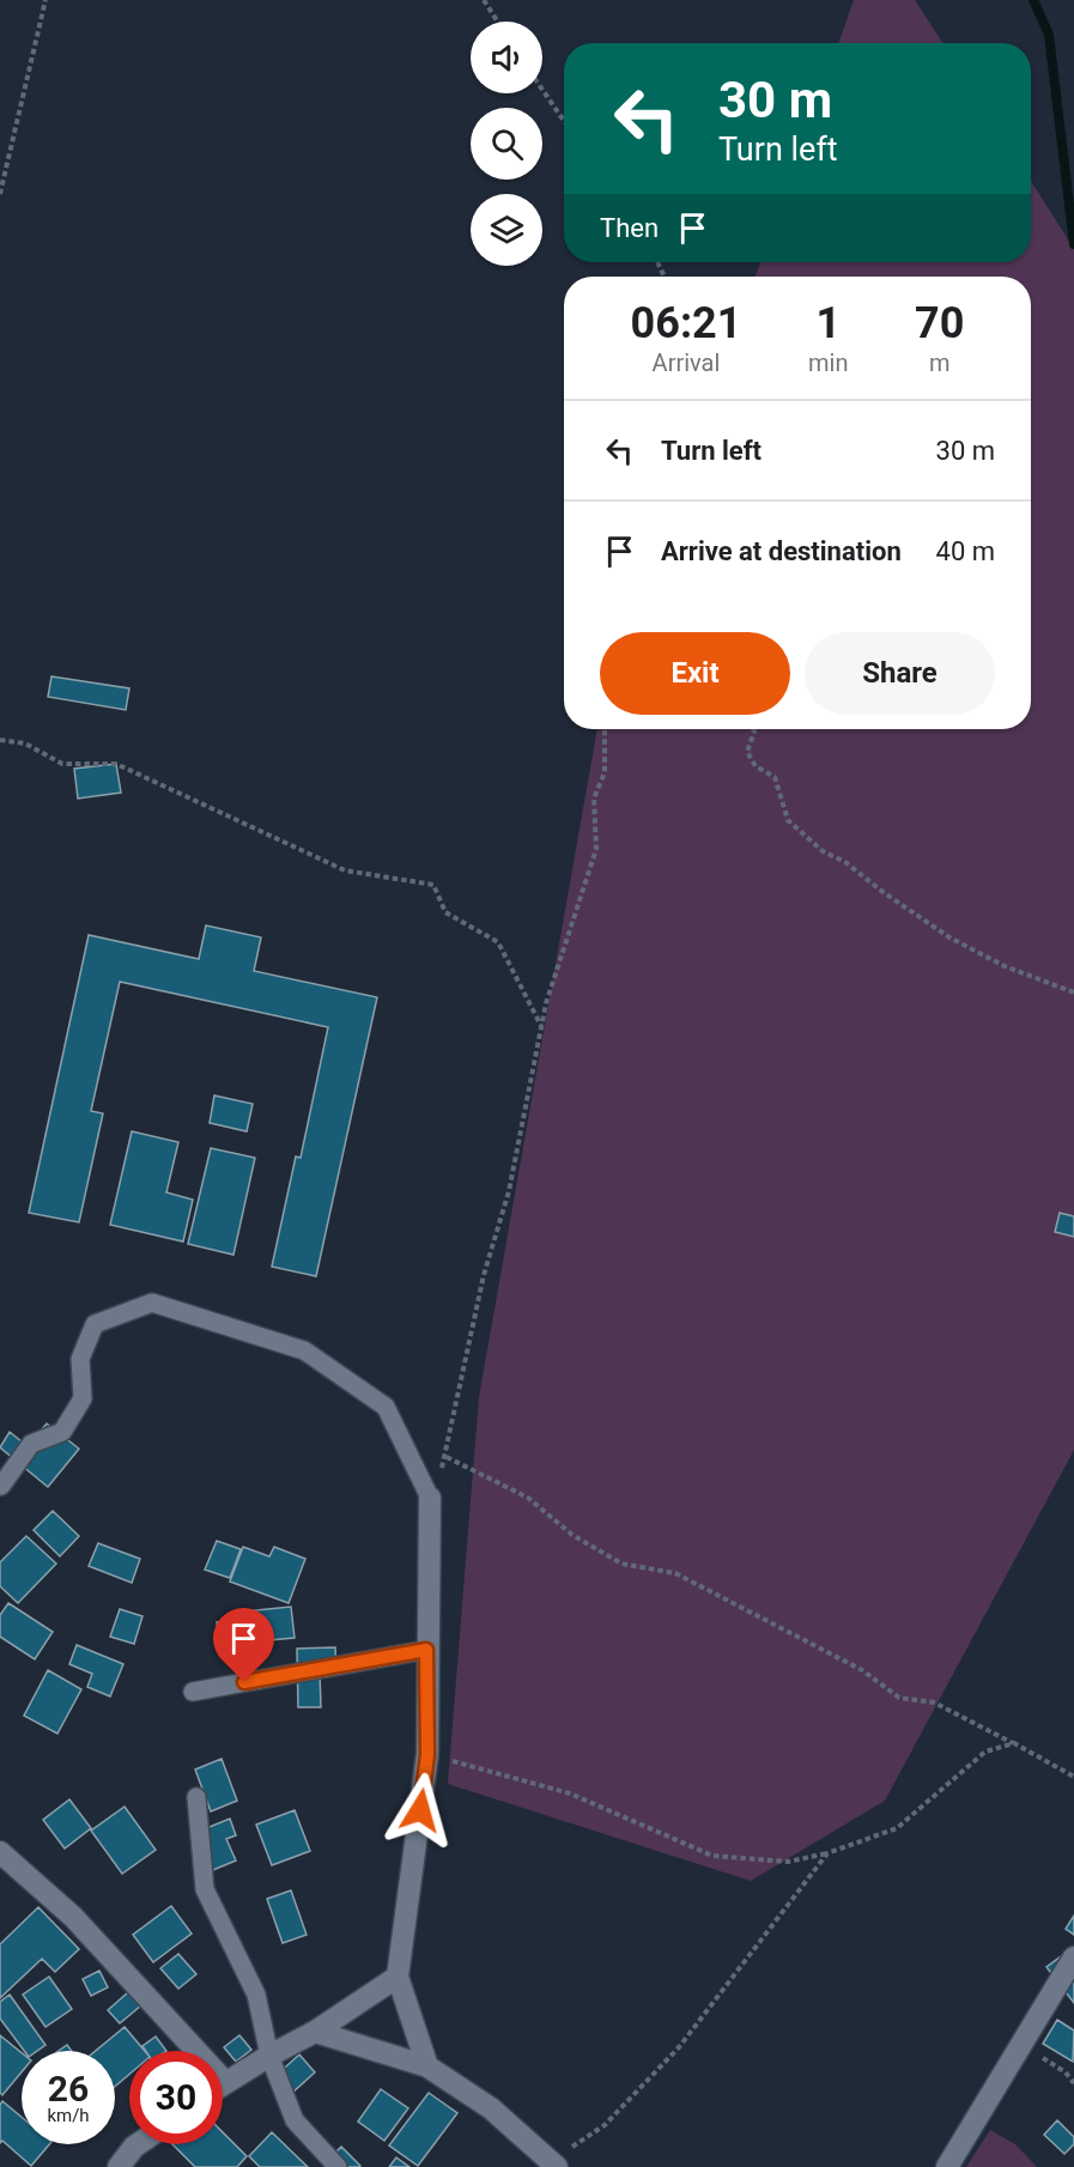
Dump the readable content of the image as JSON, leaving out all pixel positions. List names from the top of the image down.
{
  "page": {
    "turn": ["30 m", "Turn left"],
    "then": "Then",
    "eta": [
      "06:21",
      "Arrival",
      "1",
      "min",
      "70",
      "m"
    ],
    "list": [
      {
        "name": "Turn left",
        "value": "30 m"
      },
      {
        "name": "Arrive at destination",
        "value": "40 m"
      }
    ],
    "buttons": ["Exit", "Share"],
    "speed": "26 km/h",
    "limit": "30"
  }
}
